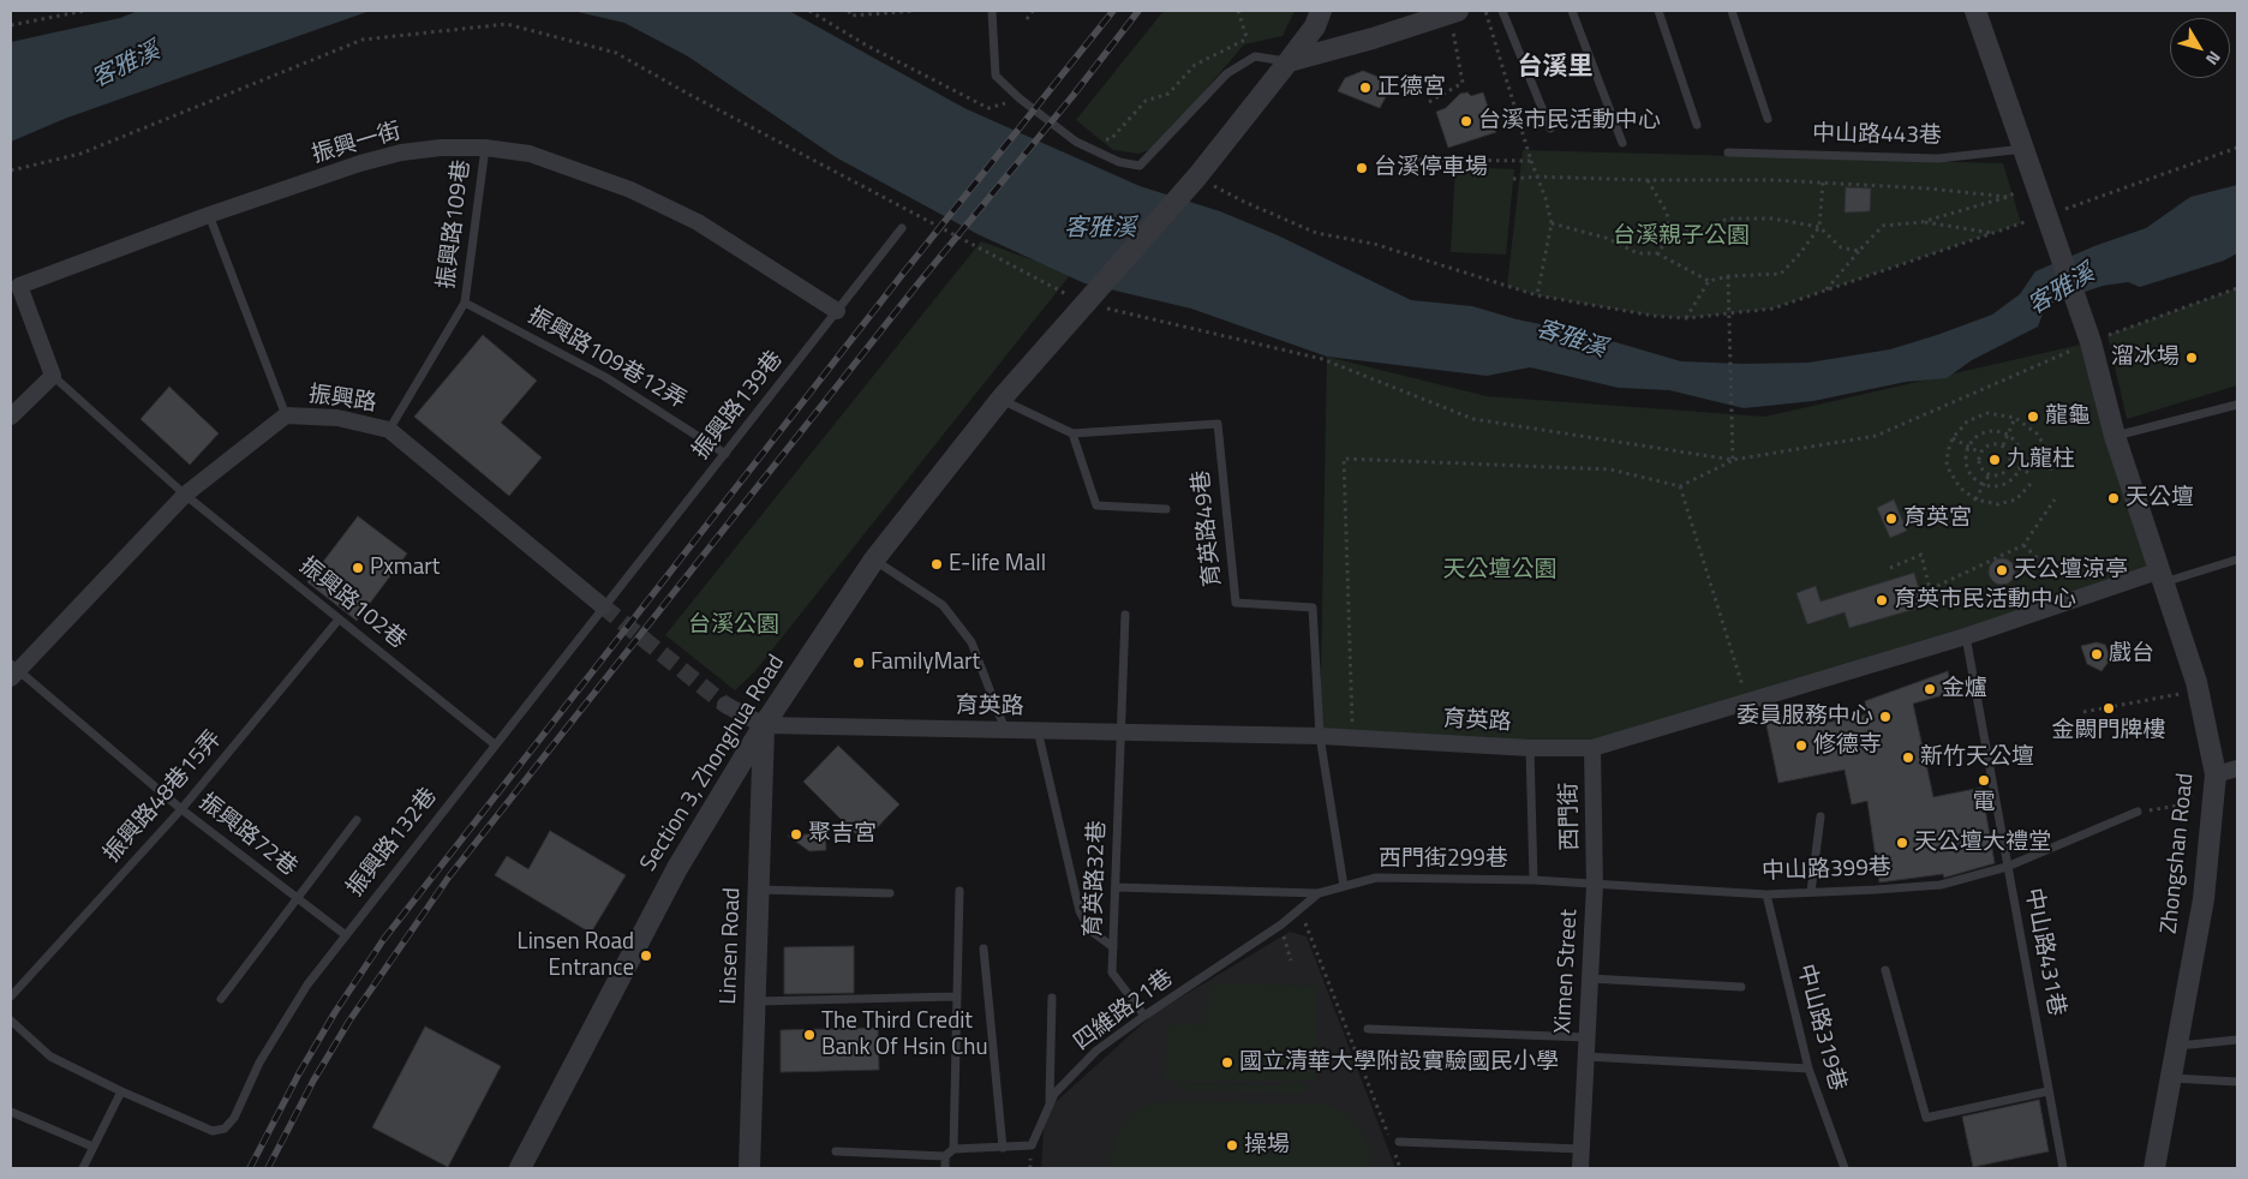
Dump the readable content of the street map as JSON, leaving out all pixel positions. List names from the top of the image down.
{
  "streets": {
    "street": [
      "振興一街",
      "振興路",
      "育英路",
      "Section 3, Zhonghua Road",
      "西門街",
      "Zhongshan Road",
      "Linsen Road",
      "Ximen Street"
    ],
    "lane": [
      "中山路443巷",
      "振興路109巷",
      "振興路109巷12弄",
      "振興路139巷",
      "育英路49巷",
      "振興路102巷",
      "振興路48巷15弄",
      "振興路72巷",
      "振興路132巷",
      "西門街299巷",
      "中山路399巷",
      "育英路32巷",
      "中山路431巷",
      "四維路21巷",
      "中山路319巷"
    ]
  },
  "crossings": [
    ["中山路443巷", "Zhongshan Road"],
    ["振興一街", "振興路109巷"],
    ["振興一街", "振興路139巷"],
    ["振興一街", "振興路102巷"],
    ["振興路109巷", "振興路109巷12弄"],
    ["振興路109巷", "振興路"],
    ["振興路109巷12弄", "振興路139巷"],
    ["振興路", "振興路139巷"],
    ["振興路", "振興路102巷"],
    ["振興路", "振興路72巷"],
    ["振興路", "振興路132巷"],
    ["振興路139巷", "振興路132巷"],
    ["育英路49巷", "育英路"],
    ["振興路102巷", "振興路48巷15弄"],
    ["振興路102巷", "振興路132巷"],
    ["育英路", "Section 3, Zhonghua Road"],
    ["育英路", "西門街"],
    ["育英路", "Zhongshan Road"],
    ["育英路", "育英路32巷"],
    ["育英路", "Linsen Road"],
    ["育英路", "中山路431巷"],
    ["Section 3, Zhonghua Road", "Linsen Road"],
    ["振興路48巷15弄", "振興路72巷"],
    ["西門街", "西門街299巷"],
    ["西門街", "中山路399巷"],
    ["西門街", "Ximen Street"],
    ["振興路72巷", "振興路132巷"],
    ["西門街299巷", "中山路399巷"],
    ["西門街299巷", "育英路32巷"],
    ["西門街299巷", "Ximen Street"],
    ["西門街299巷", "四維路21巷"],
    ["中山路399巷", "中山路431巷"],
    ["中山路399巷", "Ximen Street"],
    ["中山路399巷", "中山路319巷"],
    ["育英路32巷", "四維路21巷"]
  ],
  "districts": ["台溪里"],
  "water": ["客雅溪"],
  "parks": ["台溪親子公園", "天公壇公園", "台溪公園"],
  "places": [
    "正德宮",
    "台溪市民活動中心",
    "台溪停車場",
    "溜冰場",
    "龍龜",
    "九龍柱",
    "天公壇",
    "育英宮",
    "E-life Mall",
    "Pxmart",
    "天公壇涼亭",
    "育英市民活動中心",
    "戲台",
    "FamilyMart",
    "金爐",
    "金闕門牌樓",
    "委員服務中心",
    "修德寺",
    "新竹天公壇",
    "電",
    "聚吉宮",
    "天公壇大禮堂",
    "Linsen Road Entrance",
    "The Third Credit Bank Of Hsin Chu",
    "國立清華大學附設實驗國民小學",
    "操場"
  ],
  "north": "bottom right"
}
